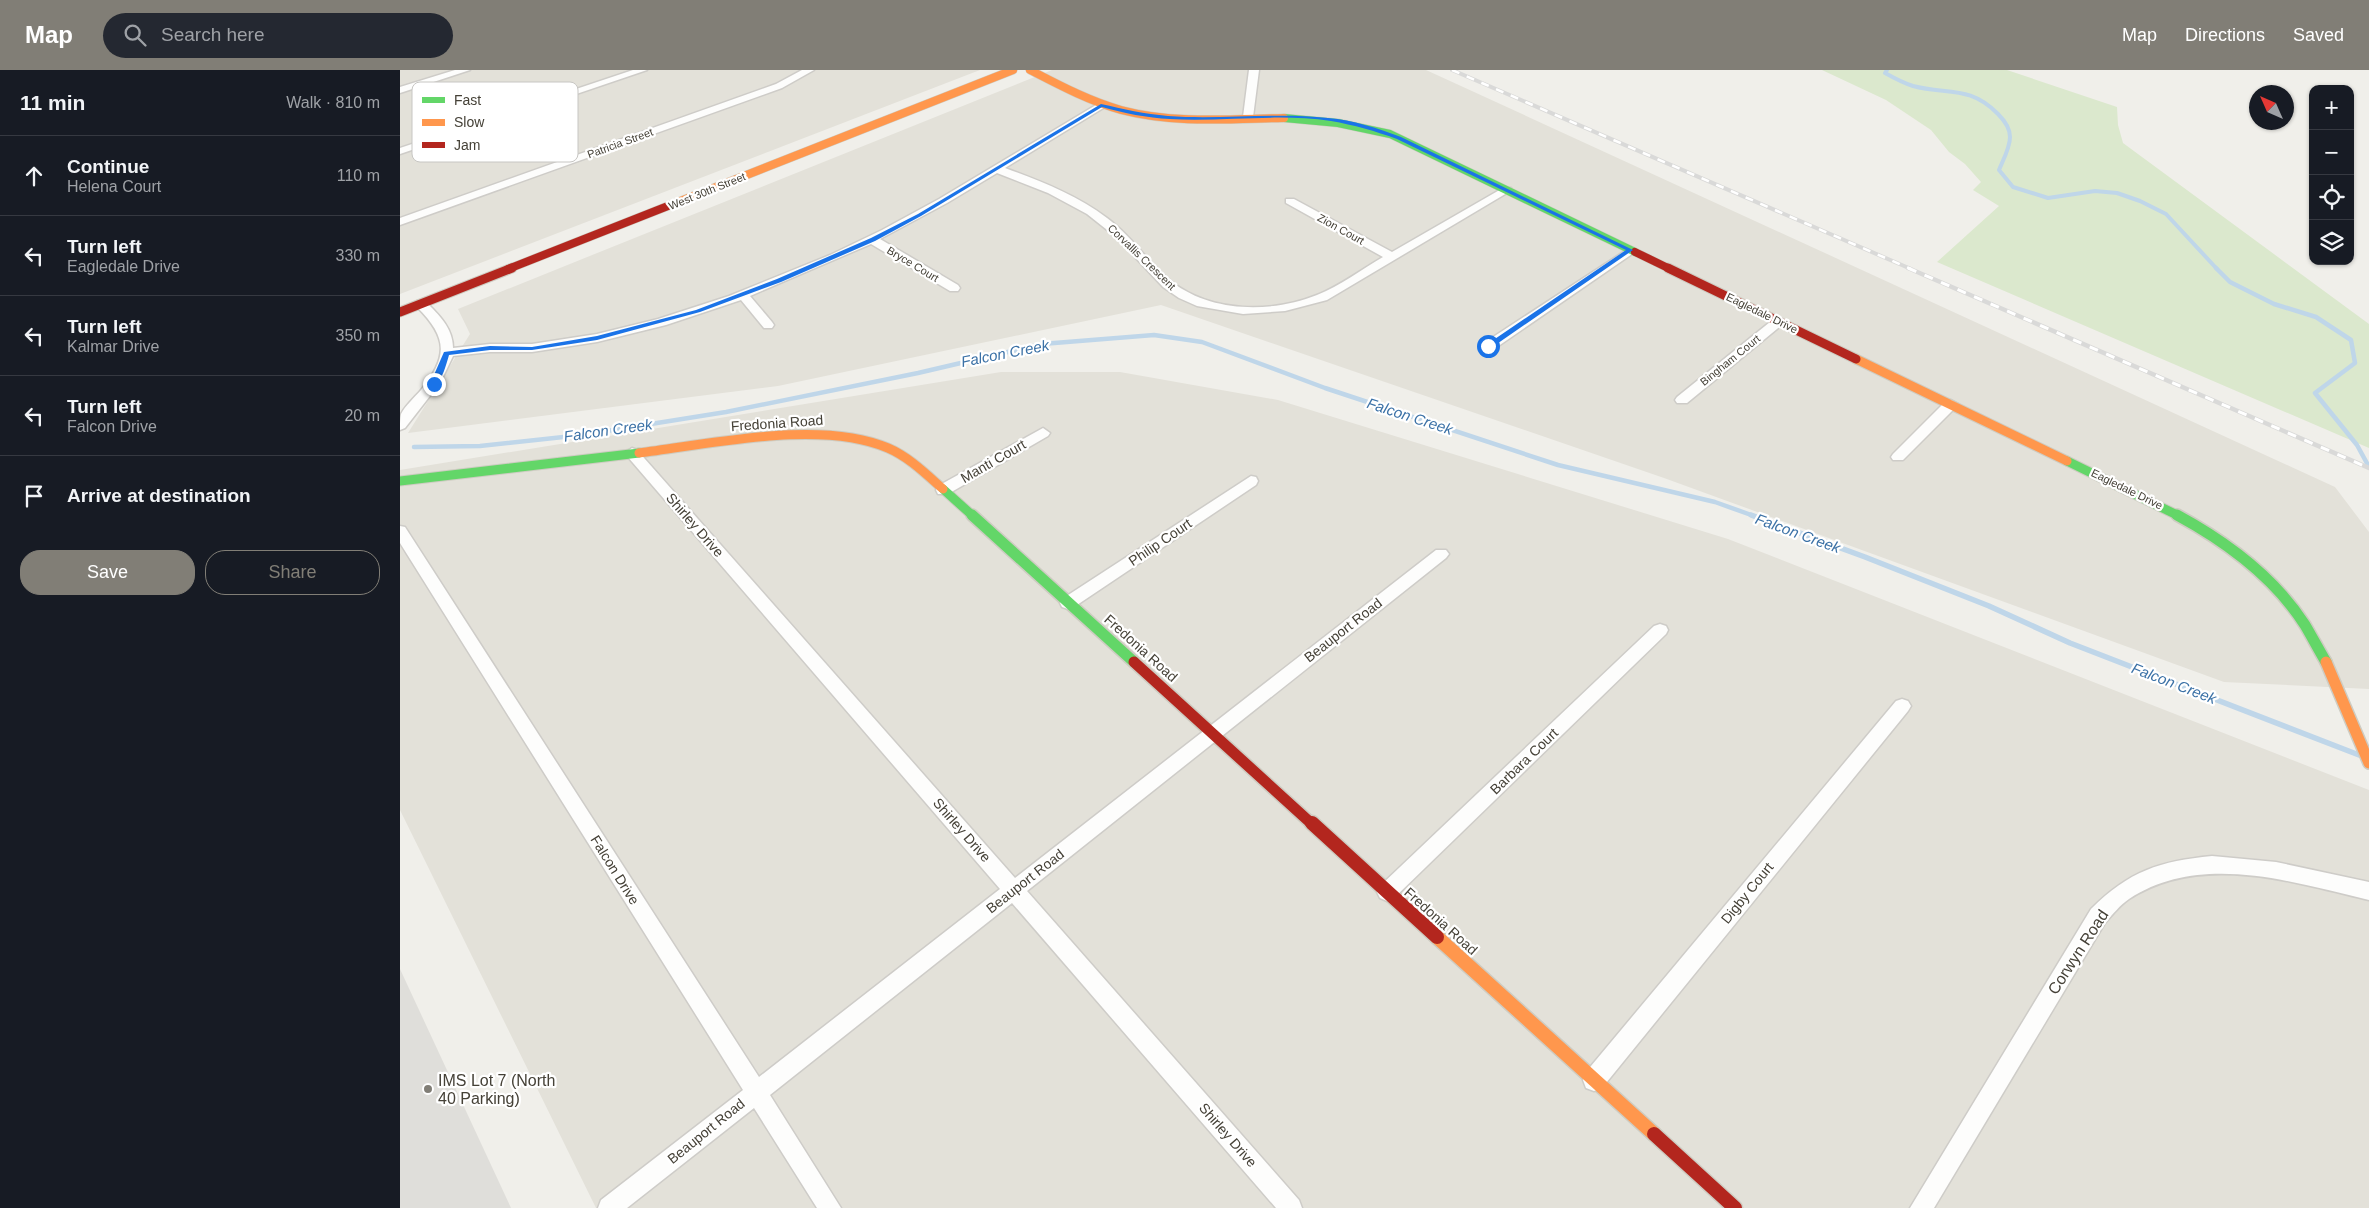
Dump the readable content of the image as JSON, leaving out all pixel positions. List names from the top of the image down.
{
  "streets": {
    "street": [
      "Patricia Street",
      "West 30th Street",
      "Zion Court",
      "Corvallis Crescent",
      "Bryce Court",
      "Eagledale Drive",
      "Bingham Court",
      "Fredonia Road",
      "Manti Court",
      "Shirley Drive",
      "Philip Court",
      "Beauport Road",
      "Barbara Court",
      "Falcon Drive",
      "Digby Court",
      "Corwyn Road"
    ]
  },
  "crossings": [
    ["Zion Court", "Corvallis Crescent"],
    ["Corvallis Crescent", "Eagledale Drive"],
    ["Eagledale Drive", "Bingham Court"],
    ["Fredonia Road", "Manti Court"],
    ["Fredonia Road", "Shirley Drive"],
    ["Fredonia Road", "Philip Court"],
    ["Fredonia Road", "Beauport Road"],
    ["Fredonia Road", "Barbara Court"],
    ["Fredonia Road", "Digby Court"],
    ["Shirley Drive", "Beauport Road"],
    ["Beauport Road", "Falcon Drive"]
  ],
  "water": ["Falcon Creek"],
  "places": ["IMS Lot 7 (North 40 Parking)"],
  "legend": ["Fast", "Slow", "Jam"],
  "north": "top left",
  "page": {
    "header": "Map",
    "search": "Search here",
    "nav": ["Map", "Directions", "Saved"],
    "heading": ["11 min", "Walk · 810 m"],
    "map_buttons": ["+", "−"],
    "list": [
      ["Continue", "Helena Court", "110 m"],
      ["Turn left", "Eagledale Drive", "330 m"],
      ["Turn left", "Kalmar Drive", "350 m"],
      ["Turn left", "Falcon Drive", "20 m"],
      "Arrive at destination"
    ],
    "buttons": ["Save", "Share"]
  }
}
